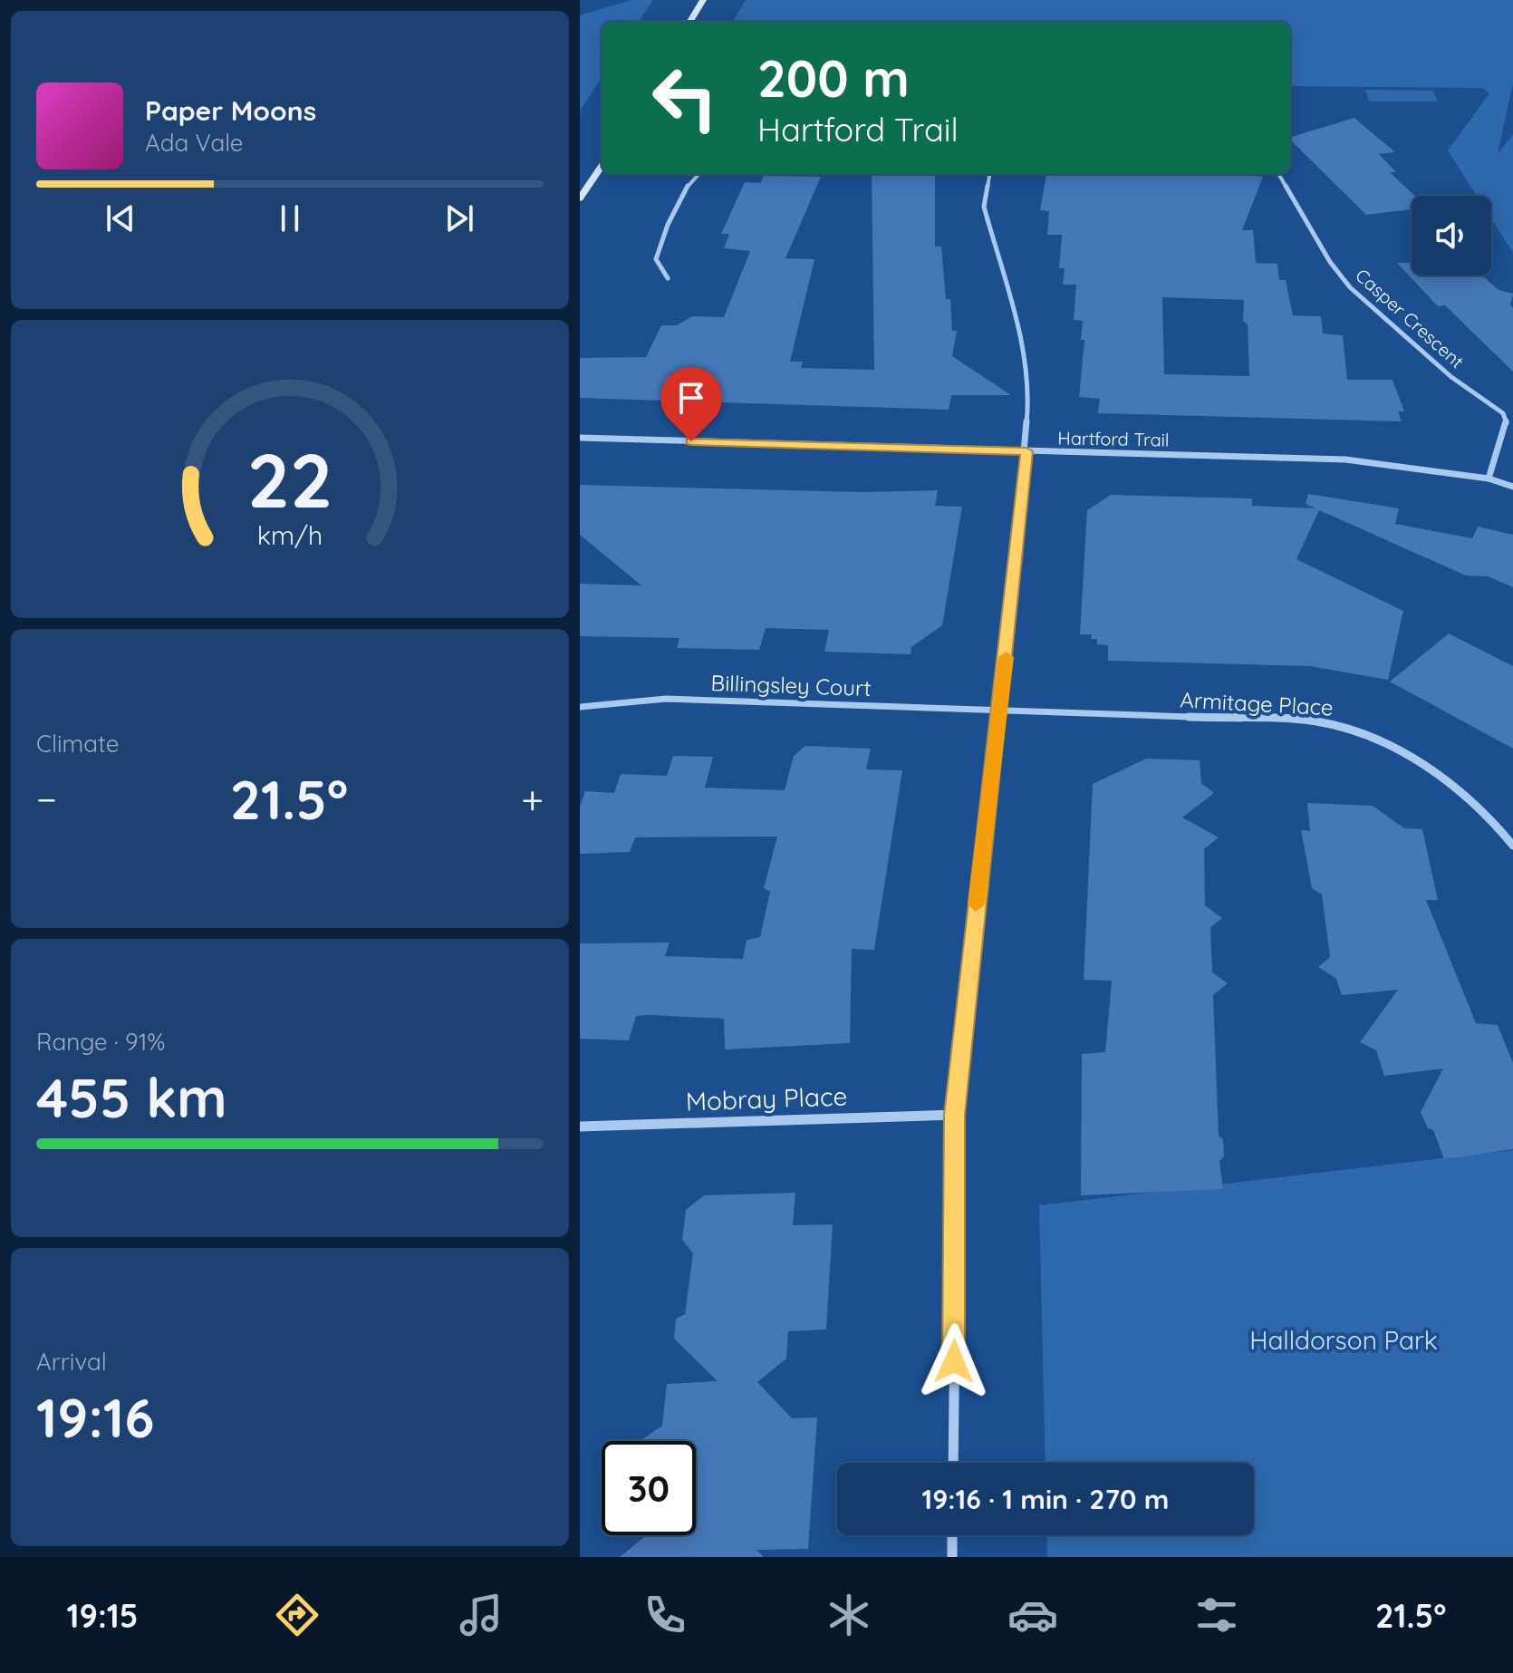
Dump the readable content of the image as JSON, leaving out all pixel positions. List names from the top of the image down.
{
  "streets": {
    "street": [
      "Casper Crescent",
      "Hartford Trail",
      "Billingsley Court",
      "Armitage Place",
      "Mobray Place"
    ]
  },
  "crossings": [
    ["Casper Crescent", "Hartford Trail"],
    ["Billingsley Court", "Armitage Place"]
  ],
  "parks": ["Halldorson Park"],
  "page": {
    "turn": ["200 m", "Hartford Trail"],
    "song": ["Paper Moons", "Ada Vale"],
    "tile": [
      "Climate",
      ["Range · 91%", "455 km"],
      ["Arrival", "19:16"]
    ],
    "heat": ["−", "21.5°", "+"],
    "limit": "30",
    "trip": "19:16 · 1 min · 270 m",
    "tabs": ["19:15", "21.5°"],
    "gauge": ["22", "km/h"]
  }
}
